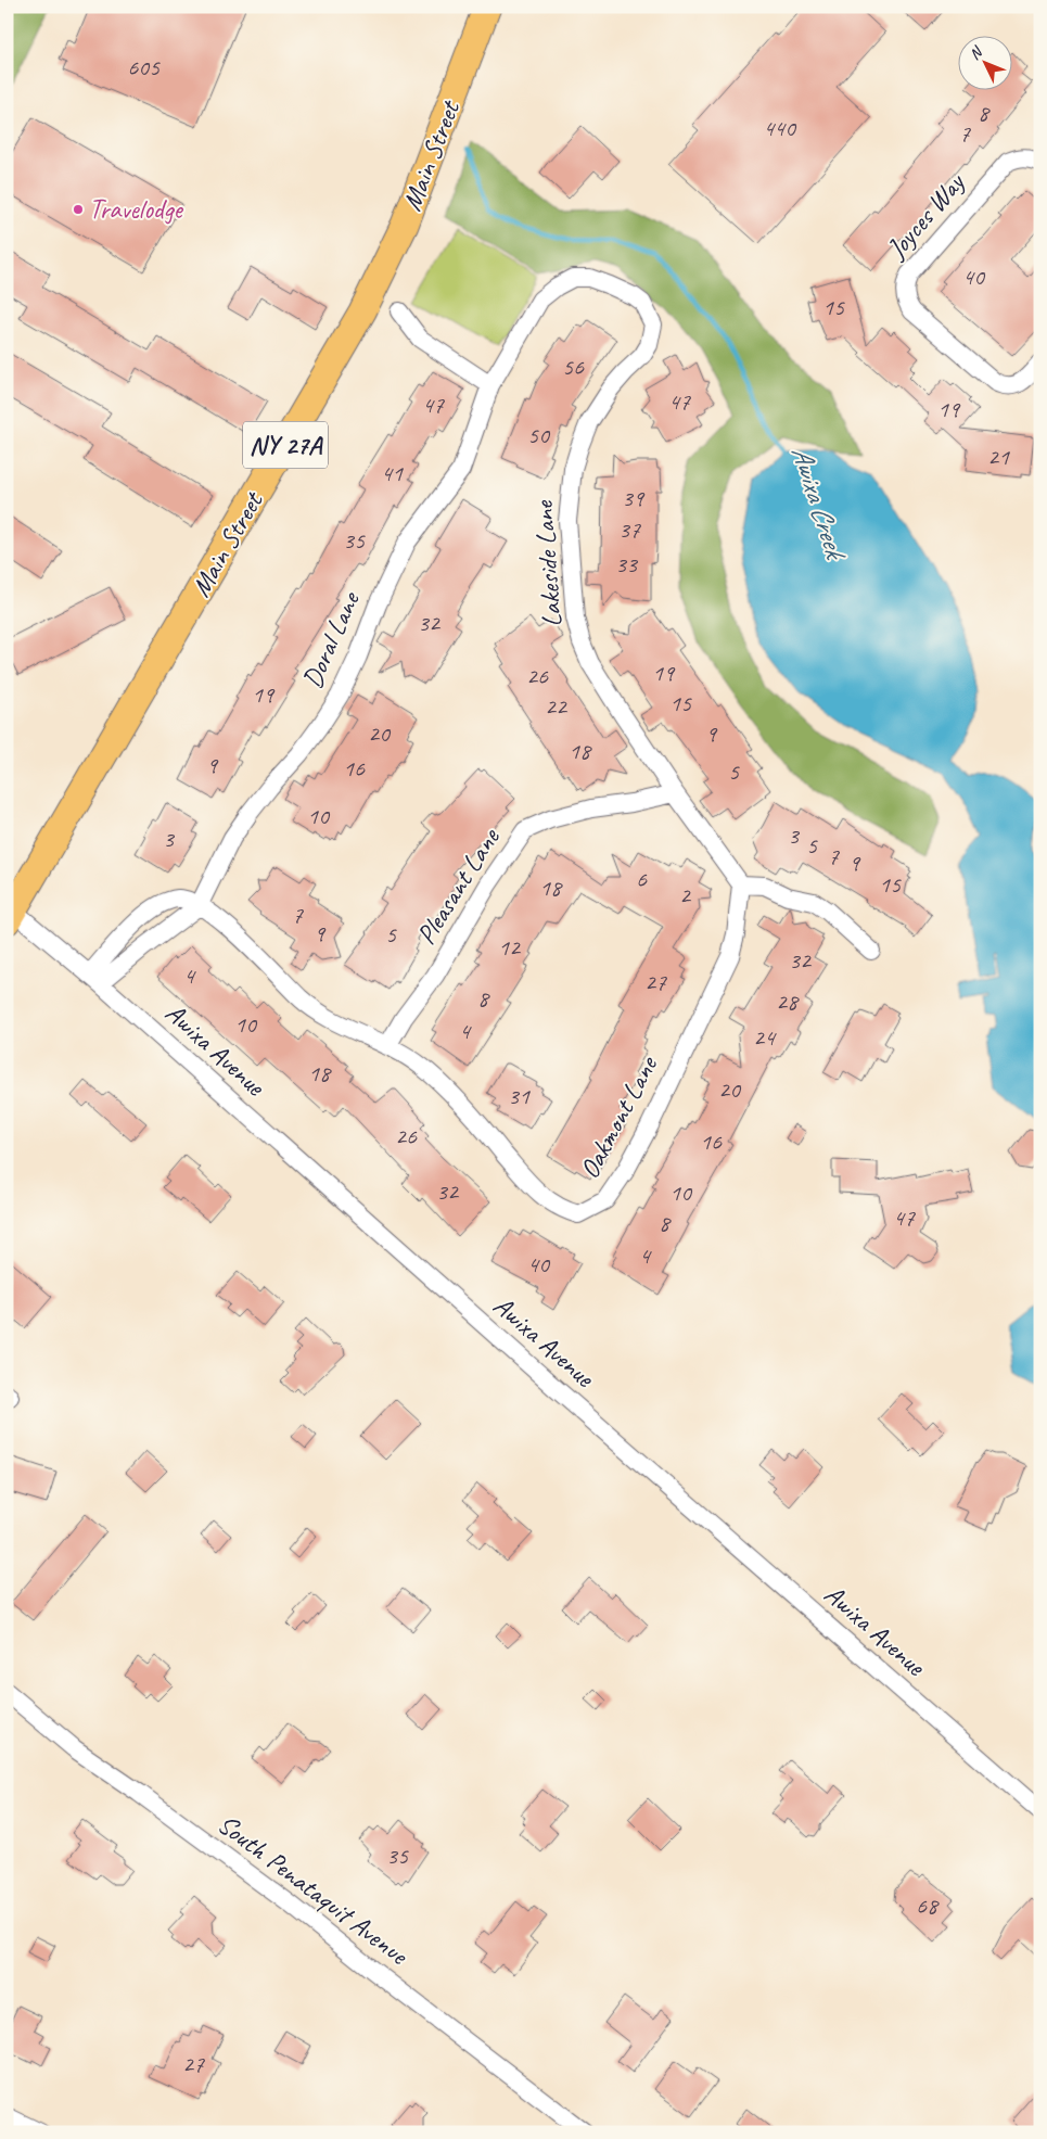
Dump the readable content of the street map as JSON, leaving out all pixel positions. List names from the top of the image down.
{
  "streets": {
    "main road": ["Main Street", "NY 27A"],
    "street": [
      "Joyces Way",
      "Lakeside Lane",
      "Doral Lane",
      "Pleasant Lane",
      "Awixa Avenue",
      "Oakmont Lane",
      "South Penataquit Avenue"
    ]
  },
  "crossings": [
    ["Main Street", "Awixa Avenue"],
    ["Lakeside Lane", "Doral Lane"],
    ["Lakeside Lane", "Pleasant Lane"],
    ["Lakeside Lane", "Oakmont Lane"],
    ["Doral Lane", "Awixa Avenue"],
    ["Doral Lane", "Oakmont Lane"],
    ["Pleasant Lane", "Oakmont Lane"]
  ],
  "water": ["Awixa Creek"],
  "places": ["Travelodge"],
  "house_numbers": [
    "605",
    "8",
    "440",
    "7",
    "40",
    "15",
    "56",
    "47",
    "47",
    "19",
    "50",
    "21",
    "41",
    "39",
    "37",
    "35",
    "33",
    "32",
    "19",
    "26",
    "19",
    "15",
    "22",
    "20",
    "9",
    "18",
    "9",
    "16",
    "5",
    "10",
    "3",
    "3",
    "5",
    "7",
    "9",
    "6",
    "15",
    "18",
    "2",
    "7",
    "9",
    "5",
    "12",
    "32",
    "4",
    "27",
    "8",
    "28",
    "10",
    "4",
    "24",
    "18",
    "20",
    "31",
    "26",
    "16",
    "32",
    "10",
    "47",
    "8",
    "4",
    "40",
    "35",
    "68",
    "27"
  ],
  "north": "top left"
}
